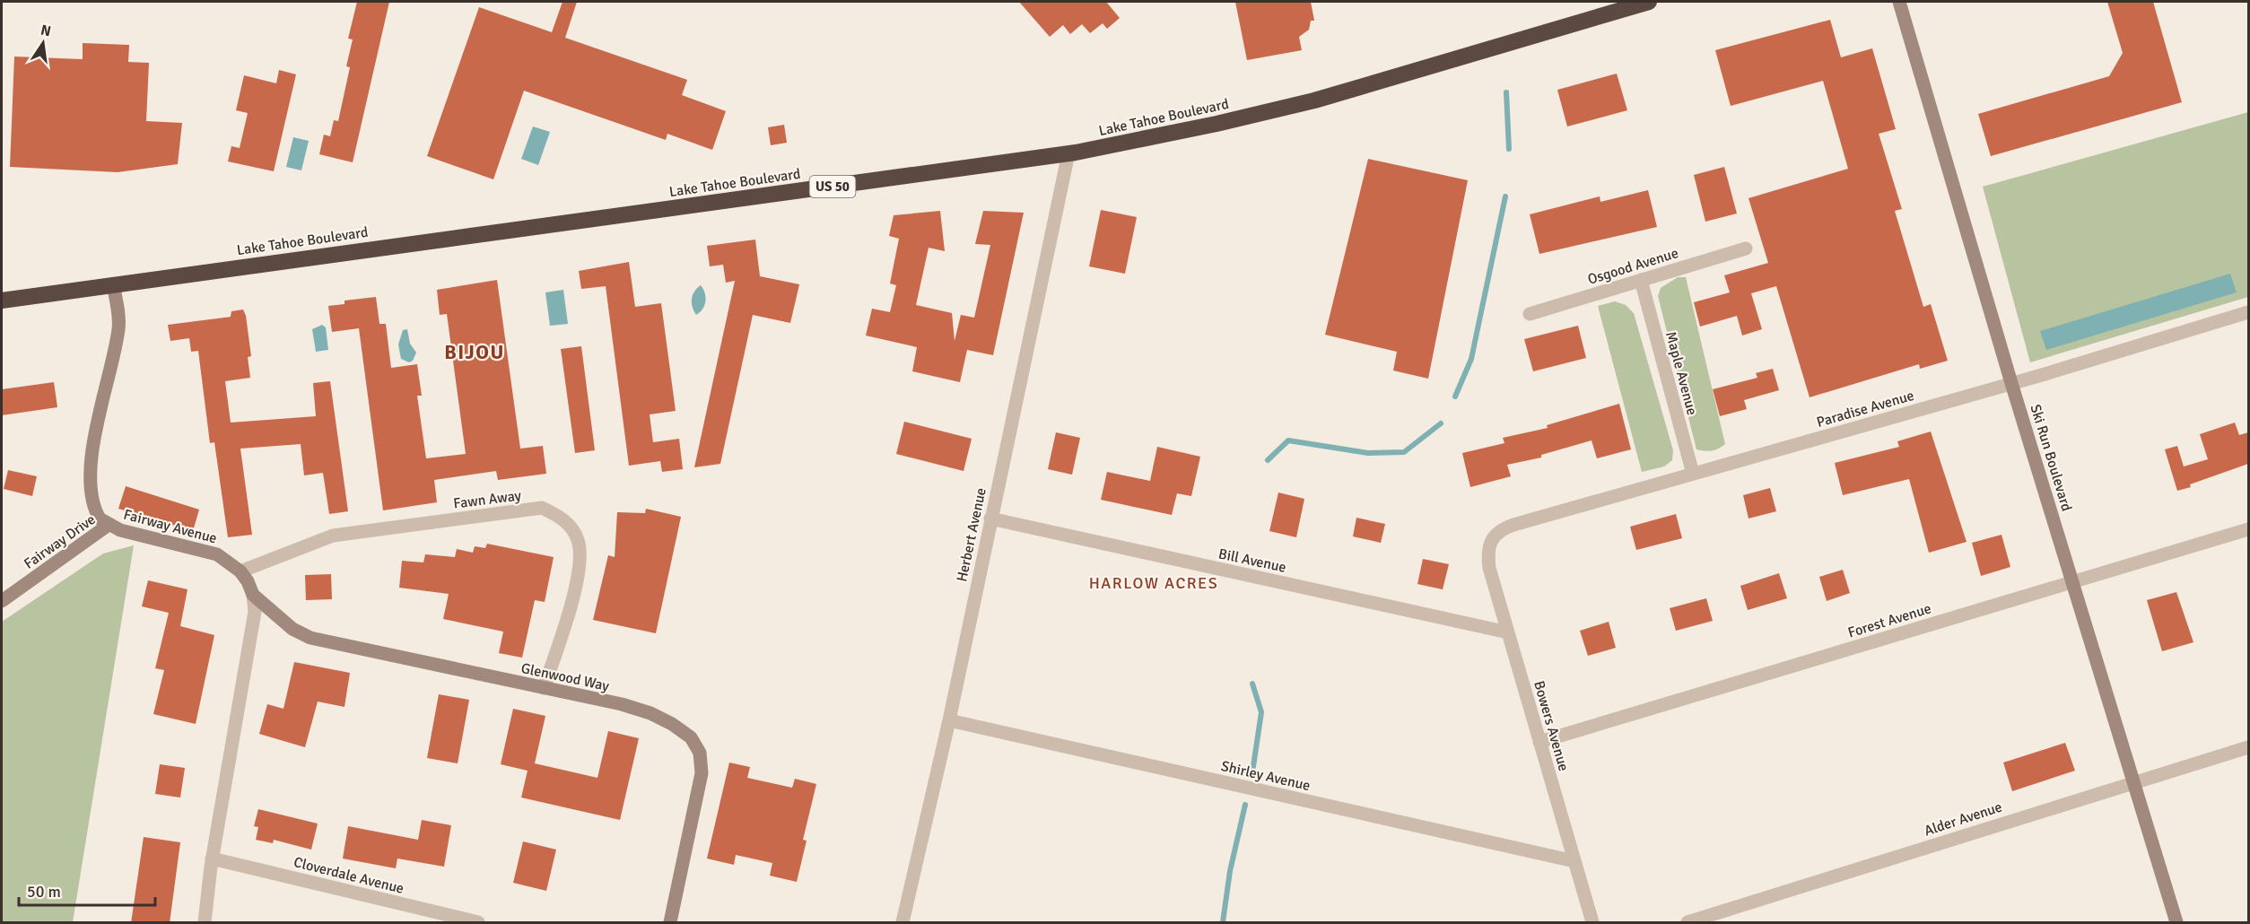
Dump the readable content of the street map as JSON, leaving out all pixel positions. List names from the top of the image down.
{
  "streets": {
    "highway": ["Lake Tahoe Boulevard", "US 50"],
    "street": [
      "Osgood Avenue",
      "Maple Avenue",
      "Paradise Avenue",
      "Ski Run Boulevard",
      "Fawn Away",
      "Fairway Avenue",
      "Herbert Avenue",
      "Fairway Drive",
      "Bill Avenue",
      "Forest Avenue",
      "Glenwood Way",
      "Bowers Avenue",
      "Shirley Avenue",
      "Alder Avenue",
      "Cloverdale Avenue"
    ]
  },
  "crossings": [
    ["Lake Tahoe Boulevard", "Fairway Avenue"],
    ["Lake Tahoe Boulevard", "Herbert Avenue"],
    ["Osgood Avenue", "Maple Avenue"],
    ["Maple Avenue", "Paradise Avenue"],
    ["Paradise Avenue", "Ski Run Boulevard"],
    ["Paradise Avenue", "Bowers Avenue"],
    ["Ski Run Boulevard", "Forest Avenue"],
    ["Ski Run Boulevard", "Alder Avenue"],
    ["Fawn Away", "Fairway Avenue"],
    ["Fawn Away", "Glenwood Way"],
    ["Fairway Avenue", "Fairway Drive"],
    ["Fairway Avenue", "Glenwood Way"],
    ["Fairway Avenue", "Cloverdale Avenue"],
    ["Herbert Avenue", "Bill Avenue"],
    ["Herbert Avenue", "Shirley Avenue"],
    ["Bill Avenue", "Bowers Avenue"],
    ["Forest Avenue", "Bowers Avenue"],
    ["Bowers Avenue", "Shirley Avenue"]
  ],
  "districts": ["BIJOU", "HARLOW ACRES"],
  "scale_bar": "50 m",
  "north": "top"
}
